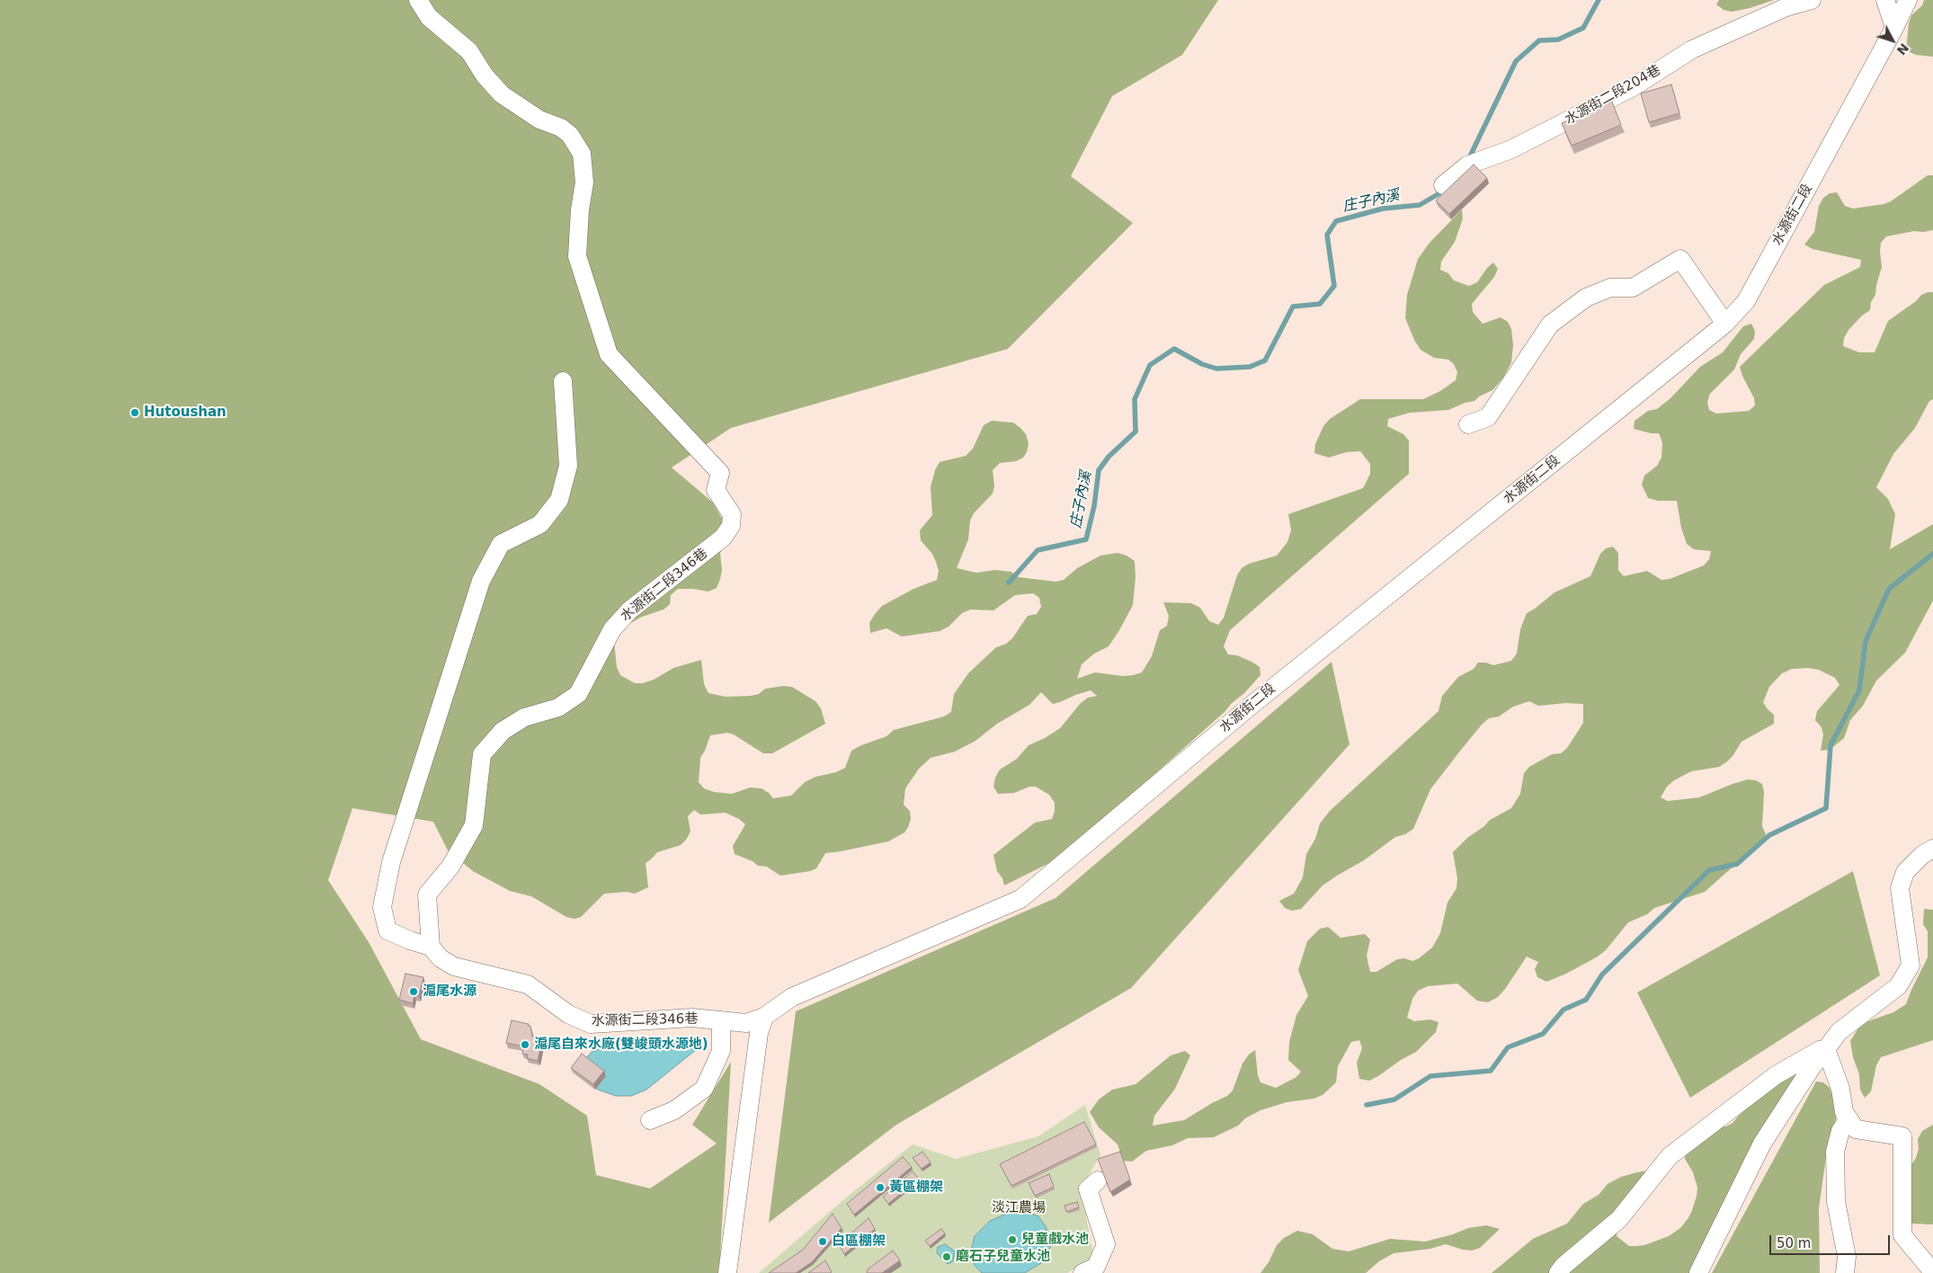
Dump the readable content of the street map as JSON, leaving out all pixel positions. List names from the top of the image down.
{
  "streets": {
    "street": ["水源街二段204巷", "水源街二段", "水源街二段346巷"]
  },
  "crossings": [
    ["水源街二段", "水源街二段346巷"]
  ],
  "water": ["庄子內溪"],
  "parks": ["淡江農場"],
  "places": [
    "Hutoushan",
    "滬尾水源",
    "滬尾自來水廠(雙峻頭水源地)",
    "黃區棚架",
    "兒童戲水池",
    "白區棚架",
    "磨石子兒童水池"
  ],
  "scale_bar": "50 m",
  "north": "bottom right"
}
